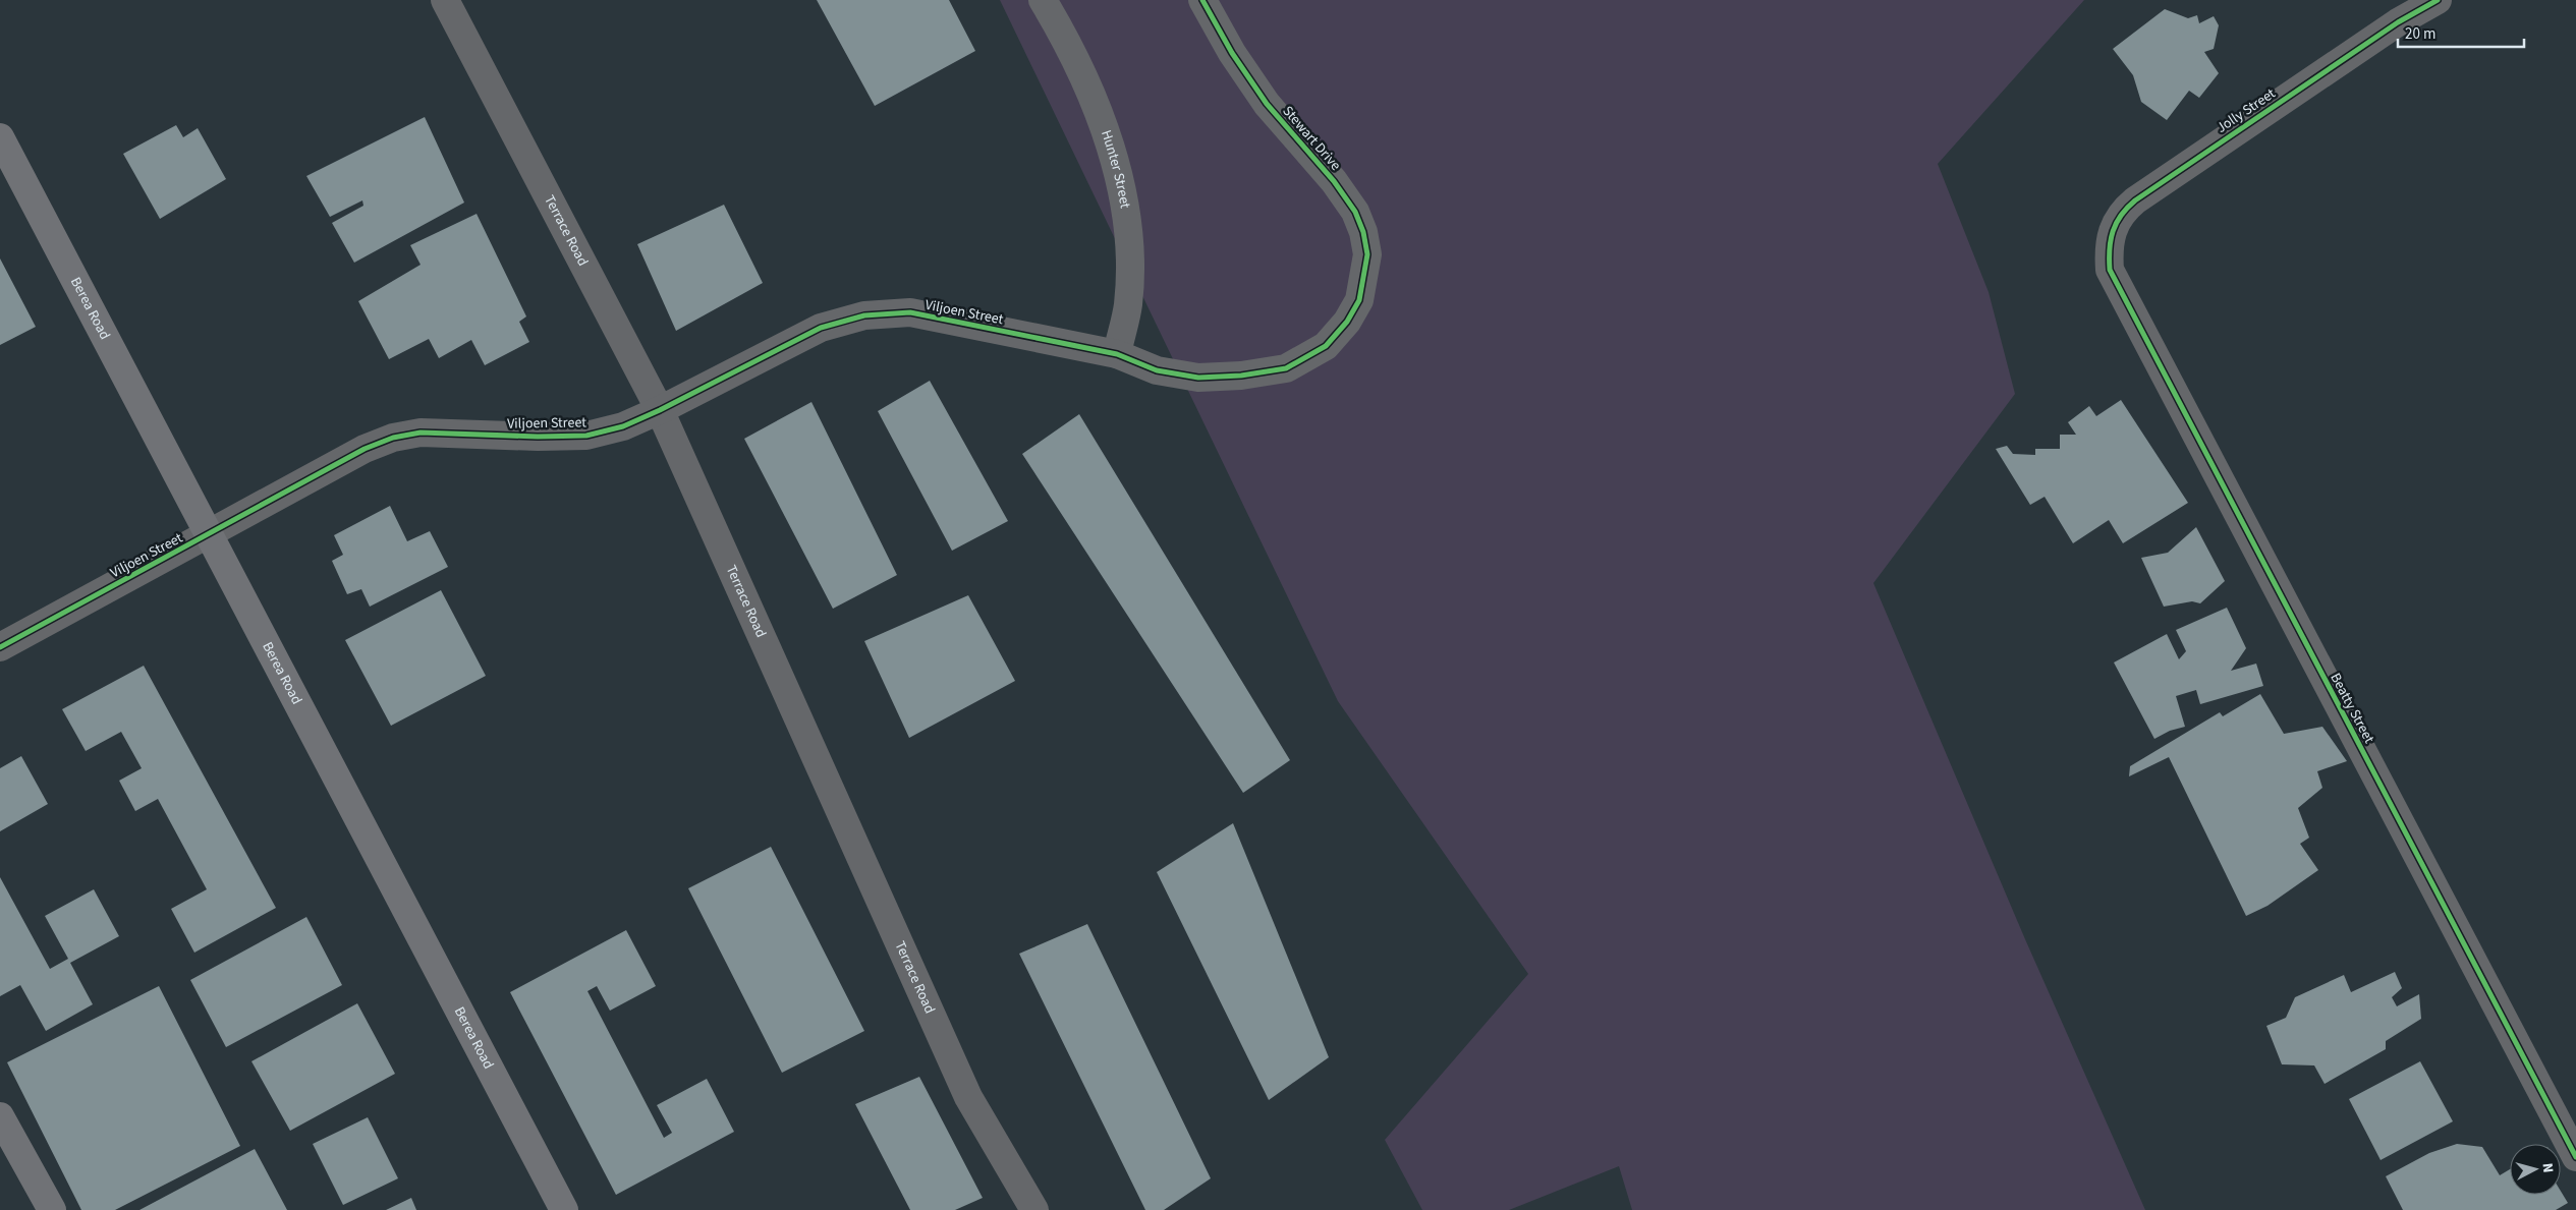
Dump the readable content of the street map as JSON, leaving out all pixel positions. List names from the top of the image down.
{
  "streets": {
    "street": [
      "Jolly Street",
      "Stewart Drive",
      "Hunter Street",
      "Terrace Road",
      "Berea Road",
      "Viljoen Street",
      "Beatty Street"
    ]
  },
  "crossings": [
    ["Jolly Street", "Beatty Street"],
    ["Stewart Drive", "Hunter Street"],
    ["Stewart Drive", "Viljoen Street"],
    ["Hunter Street", "Viljoen Street"],
    ["Terrace Road", "Viljoen Street"],
    ["Berea Road", "Viljoen Street"]
  ],
  "scale_bar": "20 m",
  "north": "right"
}
